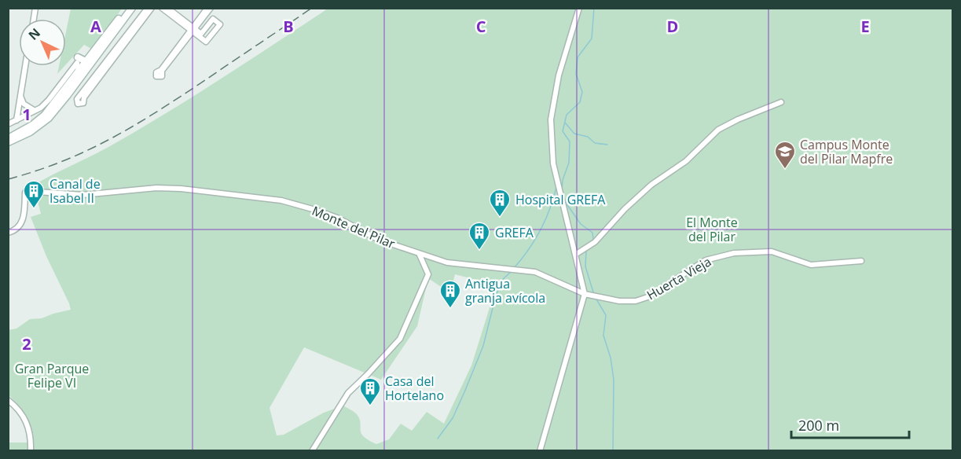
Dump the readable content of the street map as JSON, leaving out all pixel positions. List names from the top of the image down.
{
  "streets": {
    "street": ["Monte del Pilar", "Huerta Vieja"]
  },
  "crossings": [
    ["Monte del Pilar", "Huerta Vieja"]
  ],
  "parks": ["El Monte del Pilar", "Gran Parque Felipe VI"],
  "places": {
    "school or university": ["Campus Monte del Pilar Mapfre"],
    "building": [
      "Canal de Isabel II",
      "Hospital GREFA",
      "GREFA",
      "Antigua granja avícola",
      "Casa del Hortelano"
    ]
  },
  "scale_bar": "200 m",
  "north": "top left",
  "grid": {
    "columns": [
      "A",
      "B",
      "C",
      "D",
      "E"
    ],
    "rows": ["1", "2"]
  }
}
